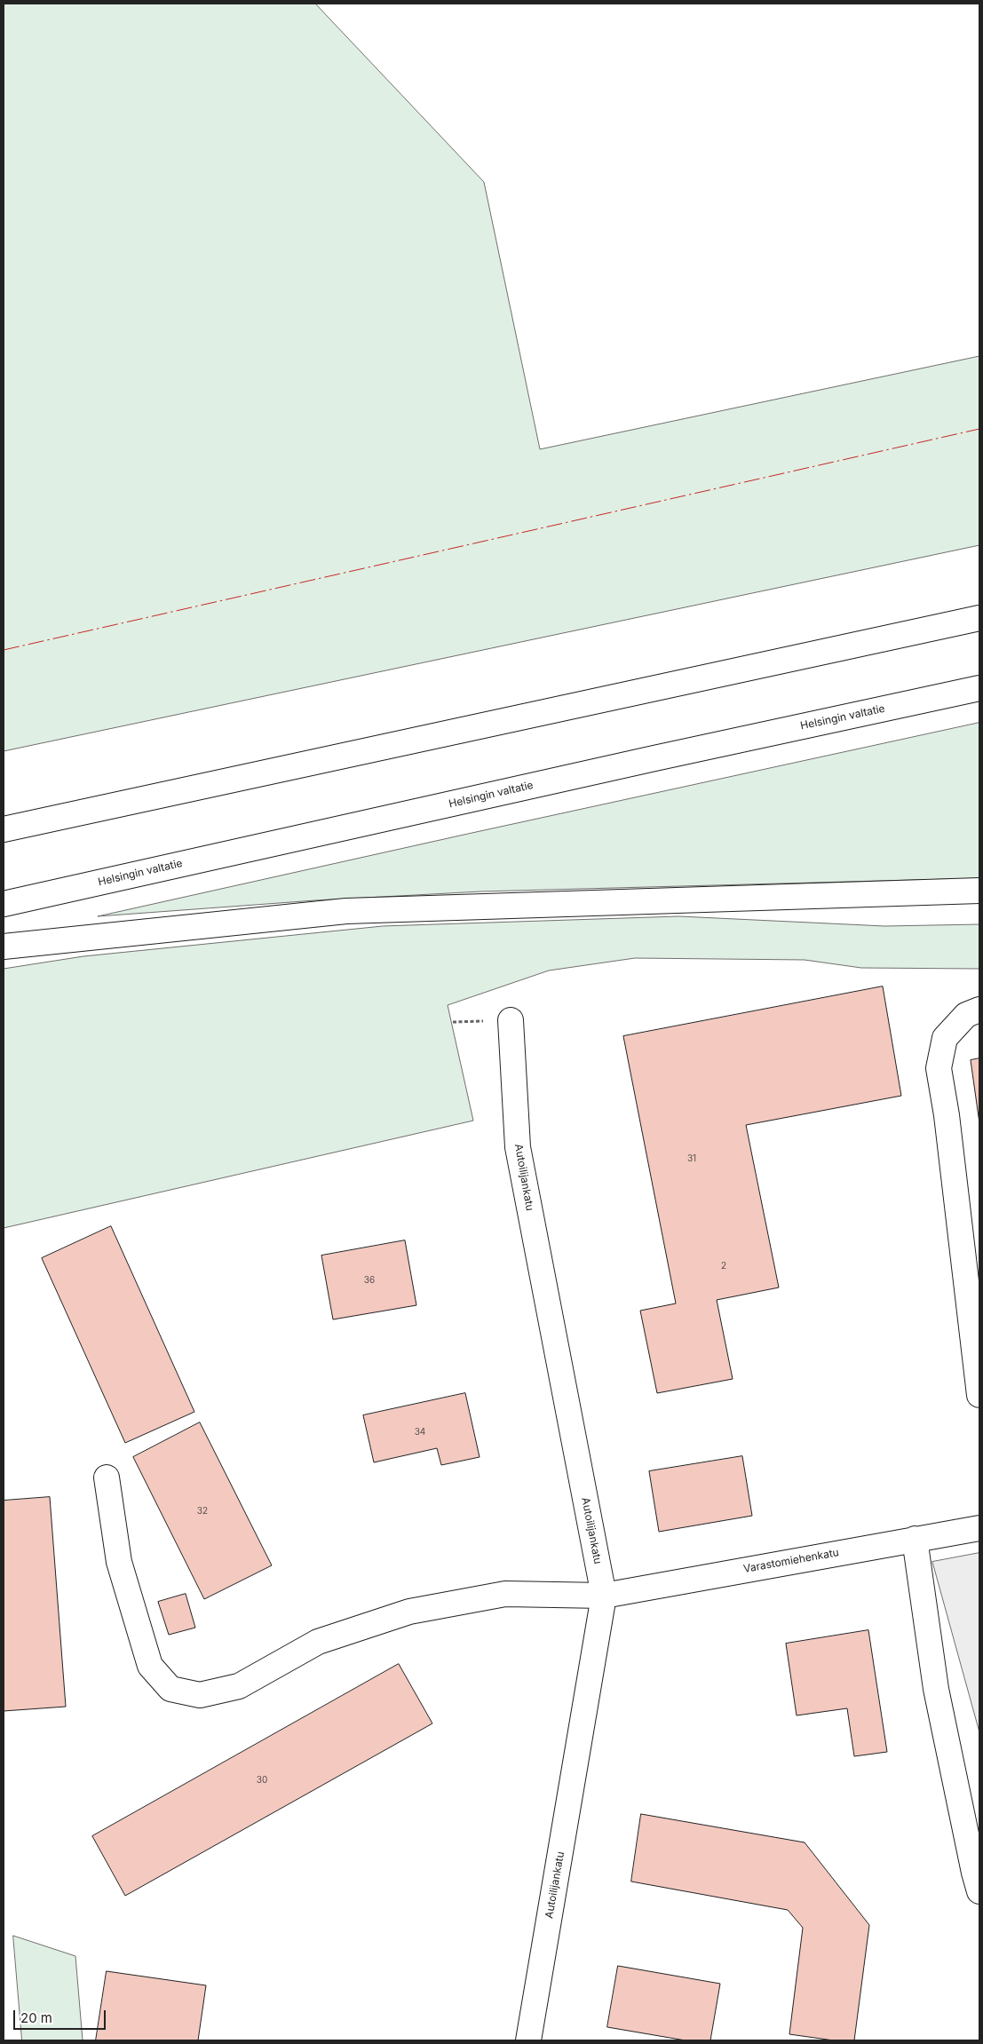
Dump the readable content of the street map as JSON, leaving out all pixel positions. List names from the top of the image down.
{
  "streets": {
    "main road": ["Helsingin valtatie", "Autoilijankatu", "Varastomiehenkatu"]
  },
  "crossings": [
    ["Autoilijankatu", "Varastomiehenkatu"]
  ],
  "house_numbers": [
    "31",
    "2",
    "36",
    "34",
    "32",
    "30"
  ],
  "scale_bar": "20 m"
}
